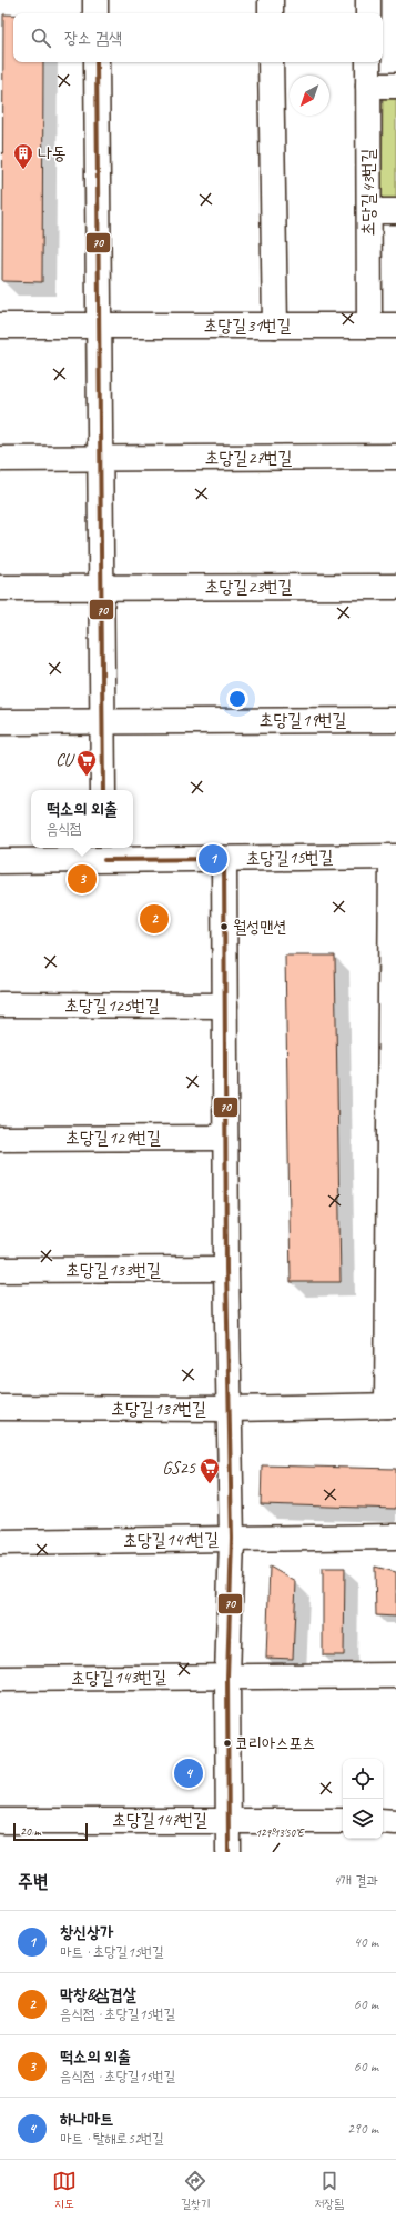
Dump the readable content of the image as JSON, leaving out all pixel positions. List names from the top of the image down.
{
  "streets": {
    "street": [
      "초당길43번길",
      "초당길31번길",
      "초당길27번길",
      "초당길23번길",
      "초당길19번길",
      "초당길15번길",
      "초당길125번길",
      "초당길129번길",
      "초당길133번길",
      "초당길137번길",
      "초당길141번길",
      "초당길143번길",
      "초당길147번길"
    ]
  },
  "crossings": [
    ["초당길43번길", "초당길31번길"],
    ["초당길15번길", "초당길137번길"]
  ],
  "places": {
    "building": ["나동"],
    "supermarket": ["CU", "GS25"],
    "other": ["월성맨션", "코리아스포츠"]
  },
  "lines": ["transit line 70"],
  "scale_bar": "20 m",
  "north": "bottom left",
  "page": {
    "search": "장소 검색",
    "popup": ["떡소의 외출", "음식점"],
    "pins": [
      "1",
      "3",
      "2",
      "4"
    ],
    "scale": "20 m",
    "heading": ["주변", "4개 결과"],
    "list": [
      {
        "mark": "1",
        "name": "창신상가",
        "note": "마트 · 초당길15번길",
        "value": "40 m"
      },
      {
        "mark": "2",
        "name": "막창&삼겹살",
        "note": "음식점 · 초당길15번길",
        "value": "60 m"
      },
      {
        "mark": "3",
        "name": "떡소의 외출",
        "note": "음식점 · 초당길15번길",
        "value": "60 m"
      },
      {
        "mark": "4",
        "name": "하나마트",
        "note": "마트 · 탈해로52번길",
        "value": "290 m"
      }
    ],
    "nav": ["지도", "길찾기", "저장됨"]
  },
  "coordinates": ["129°13'50\"E"]
}
